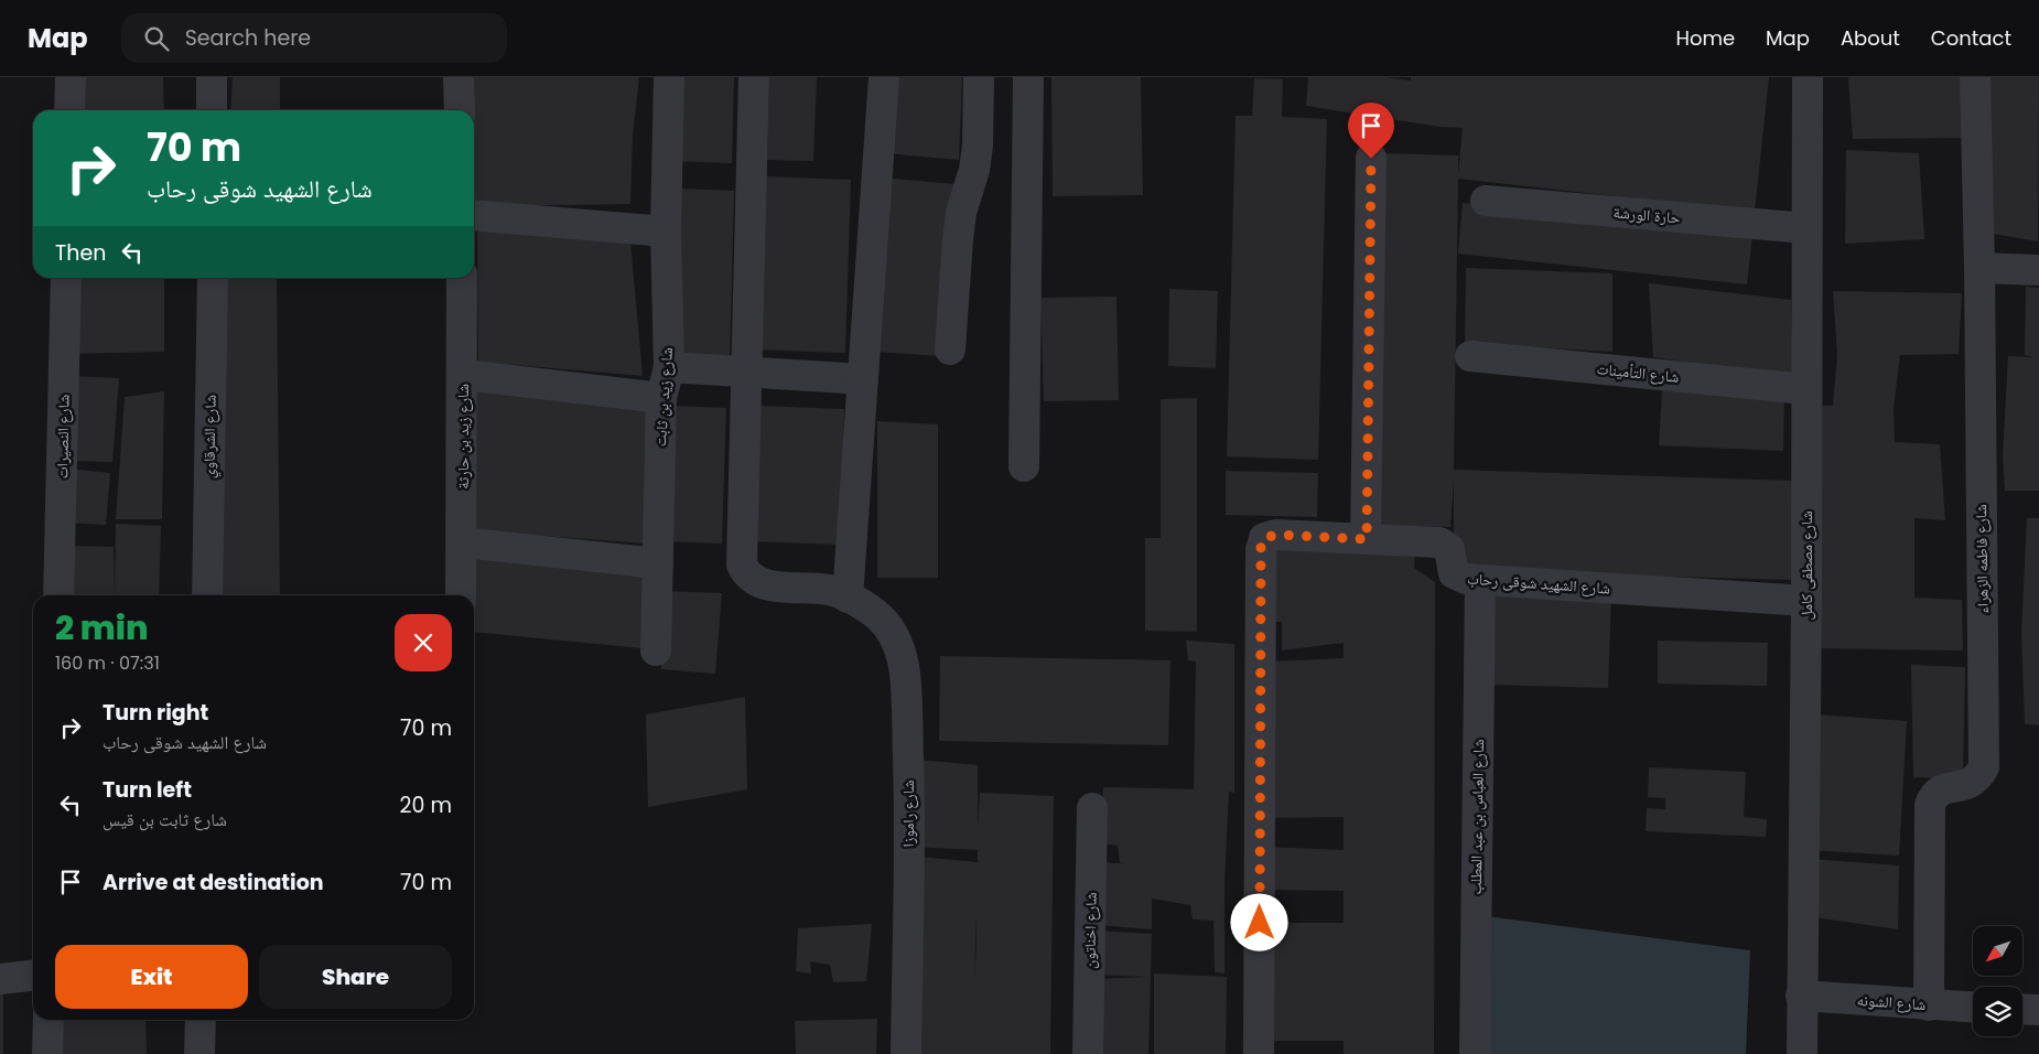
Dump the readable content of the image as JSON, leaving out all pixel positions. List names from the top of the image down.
{
  "streets": {
    "street": [
      "حارة الورشة",
      "شارع التأمينات",
      "شارع زيد بن ثابت",
      "شارع النصيرات",
      "شارع الشرقاوي",
      "شارع زيد بن حارثة",
      "شارع فاطمه الزهراء",
      "شارع مصطفى كامل",
      "شارع الشهيد شوقى رحاب",
      "شارع راموزا",
      "شارع العباس بن عبد المطلب",
      "شارع اخناتون",
      "شارع الشونه"
    ]
  },
  "crossings": [
    ["حارة الورشة", "شارع مصطفى كامل"],
    ["شارع التأمينات", "شارع مصطفى كامل"],
    ["شارع فاطمه الزهراء", "شارع الشونه"],
    ["شارع مصطفى كامل", "شارع الشهيد شوقى رحاب"],
    ["شارع مصطفى كامل", "شارع الشونه"],
    ["شارع الشهيد شوقى رحاب", "شارع العباس بن عبد المطلب"]
  ],
  "north": "bottom left",
  "page": {
    "header": "Map",
    "search": "Search here",
    "nav": [
      "Home",
      "Map",
      "About",
      "Contact"
    ],
    "turn": ["70 m", "شارع الشهيد شوقى رحاب"],
    "then": "Then",
    "heading": ["2 min", "160 m · 07:31"],
    "list": [
      {
        "name": "Turn right",
        "note": "شارع الشهيد شوقى رحاب",
        "value": "70 m"
      },
      {
        "name": "Turn left",
        "note": "شارع ثابت بن قيس",
        "value": "20 m"
      },
      {
        "name": "Arrive at destination",
        "value": "70 m"
      }
    ],
    "buttons": ["Exit", "Share"]
  }
}
